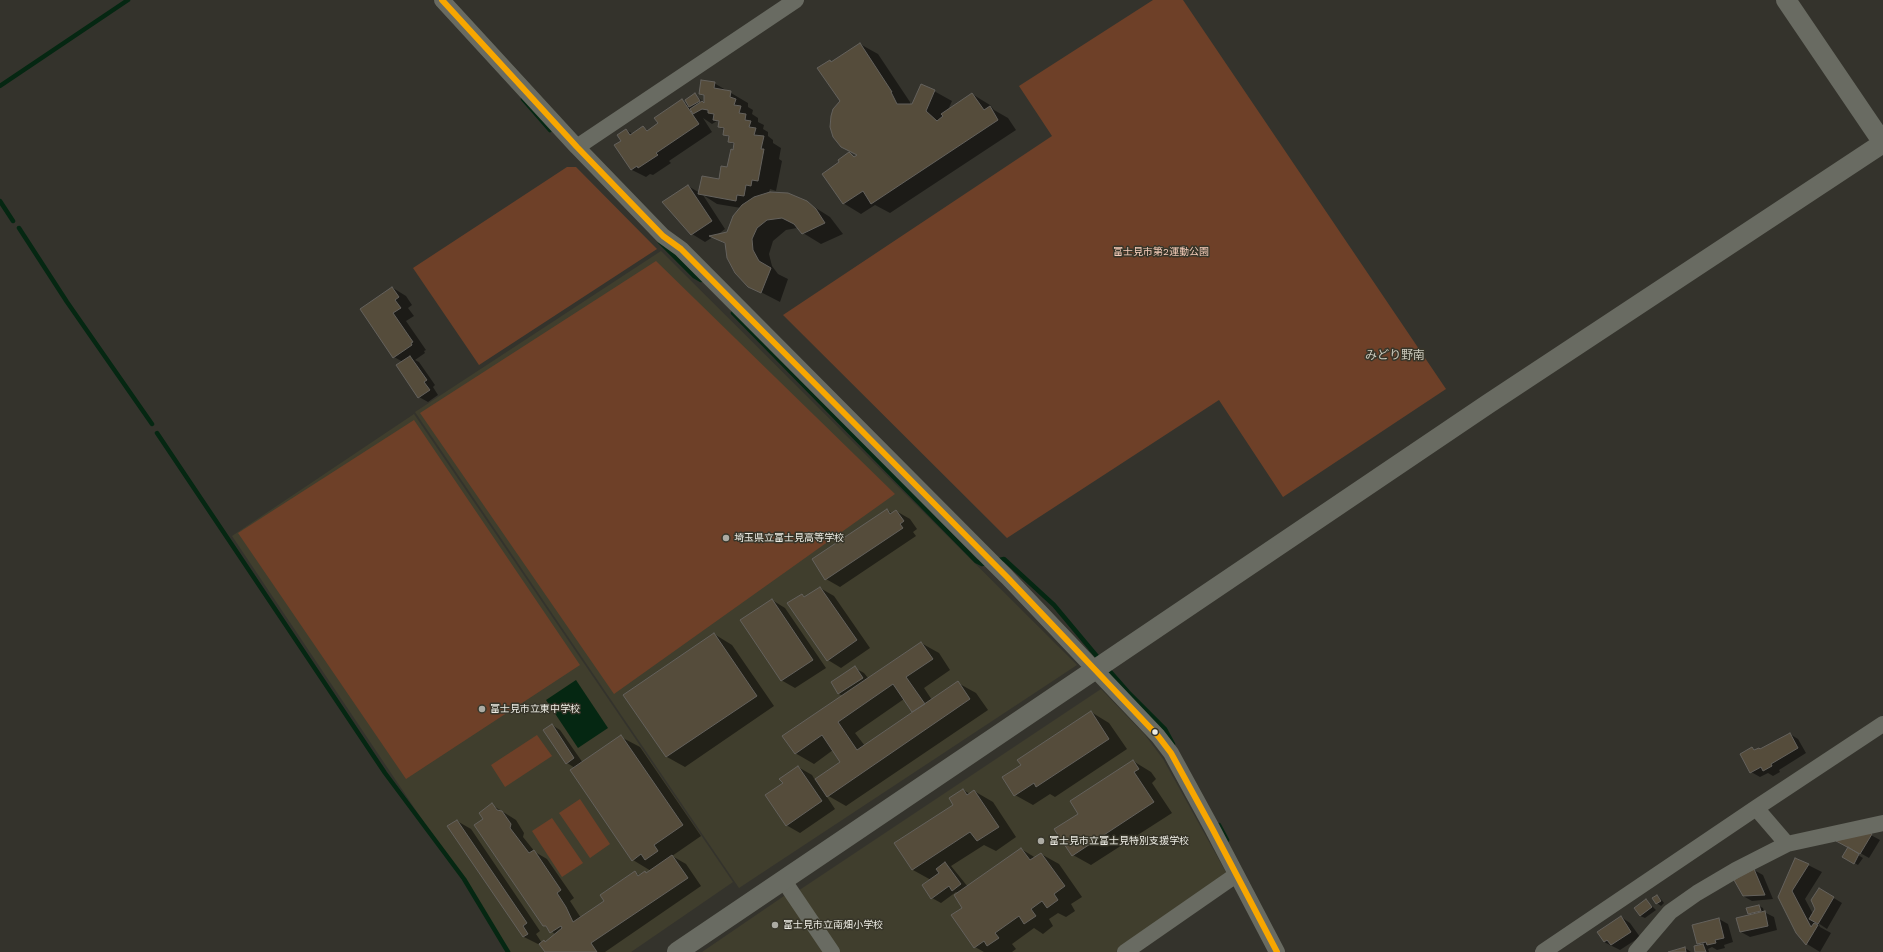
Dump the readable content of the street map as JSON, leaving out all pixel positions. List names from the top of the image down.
{
  "districts": ["みどり野南"],
  "parks": ["富士見市第2運動公園"],
  "places": [
    "埼玉県立富士見高等学校",
    "富士見市立東中学校",
    "富士見市立富士見特別支援学校",
    "富士見市立南畑小学校"
  ]
}
